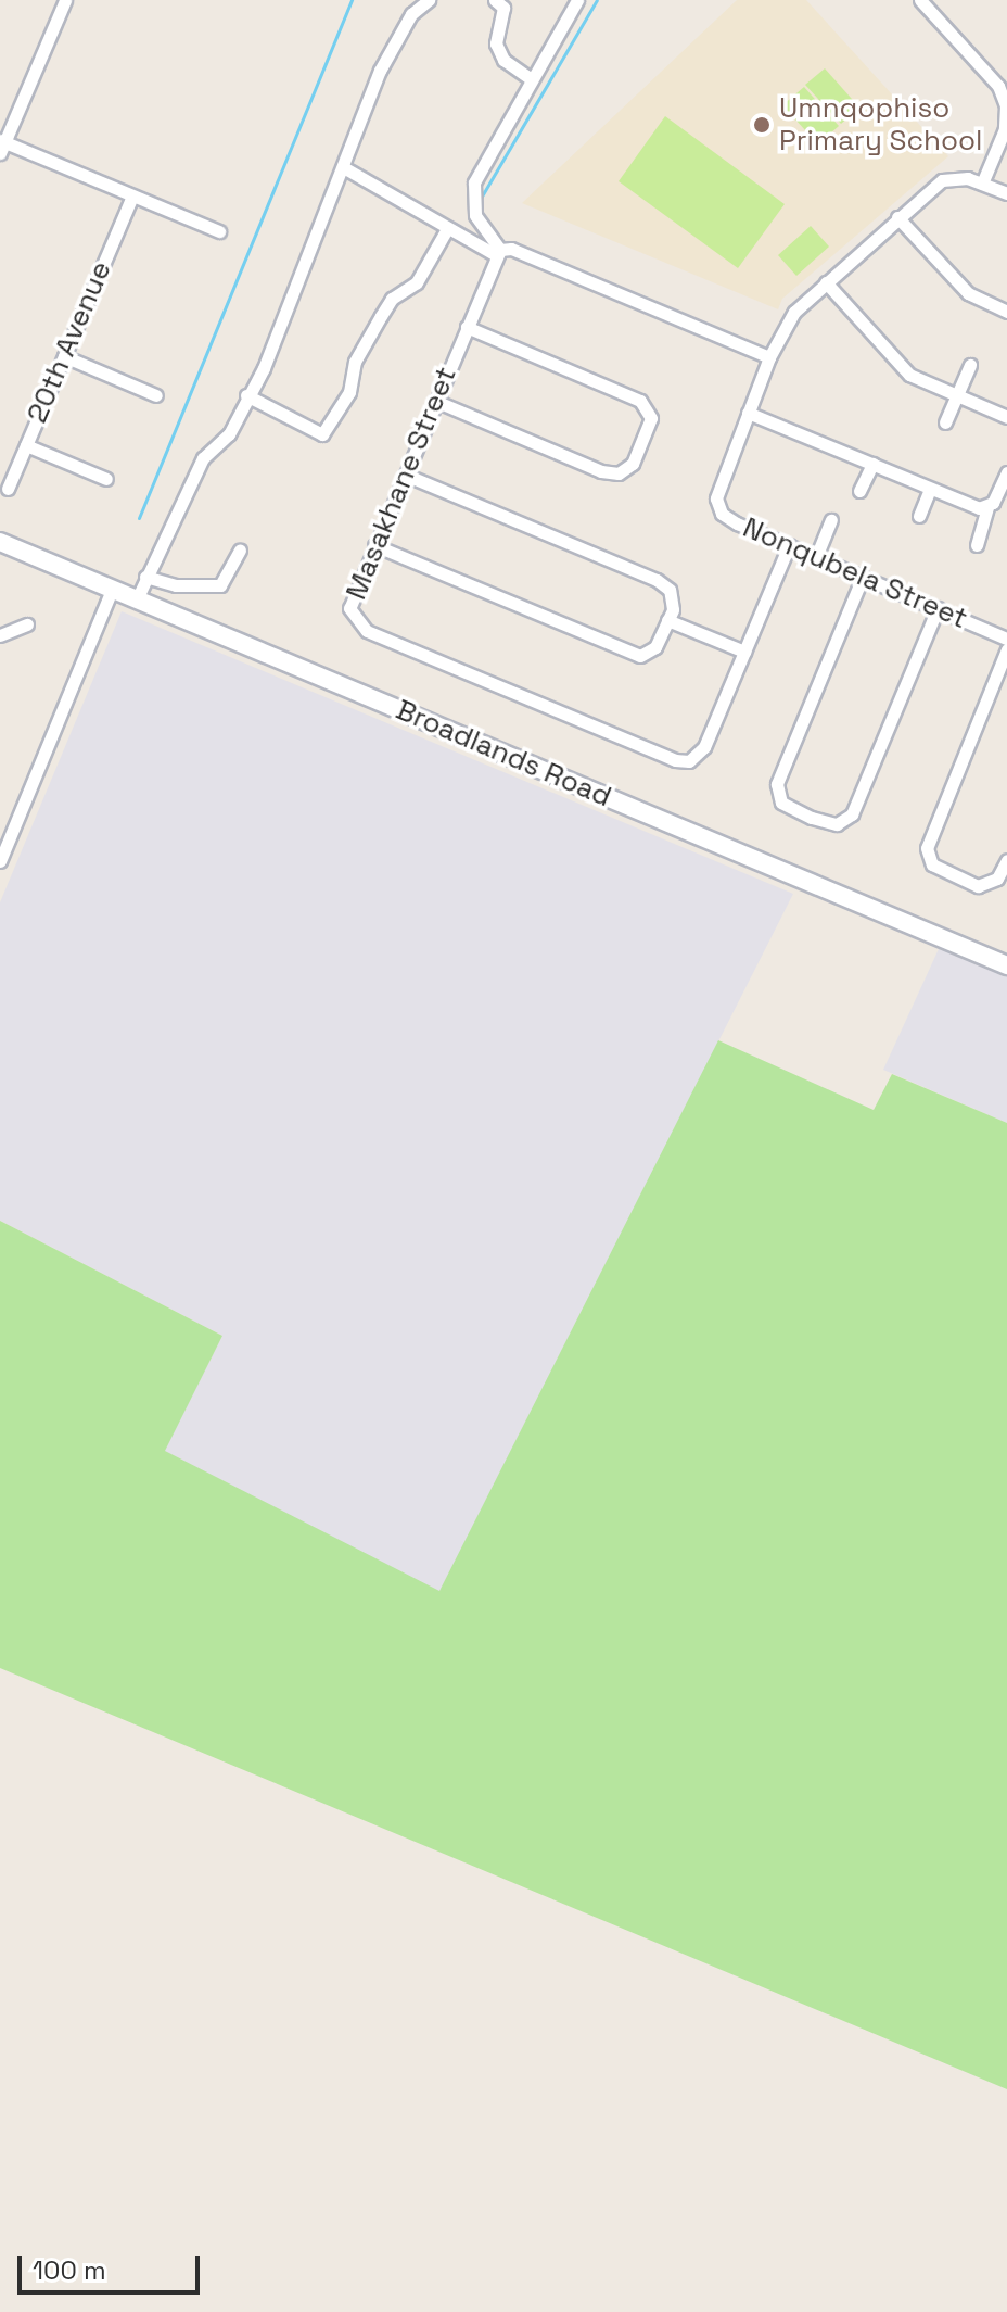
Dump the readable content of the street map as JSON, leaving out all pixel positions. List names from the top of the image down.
{
  "streets": {
    "main road": ["Broadlands Road"],
    "street": ["20th Avenue", "Masakhane Street", "Nonqubela Street"]
  },
  "crossings": [
    ["Masakhane Street", "Nonqubela Street"]
  ],
  "places": ["Umnqophiso Primary School"],
  "scale_bar": "100 m"
}
